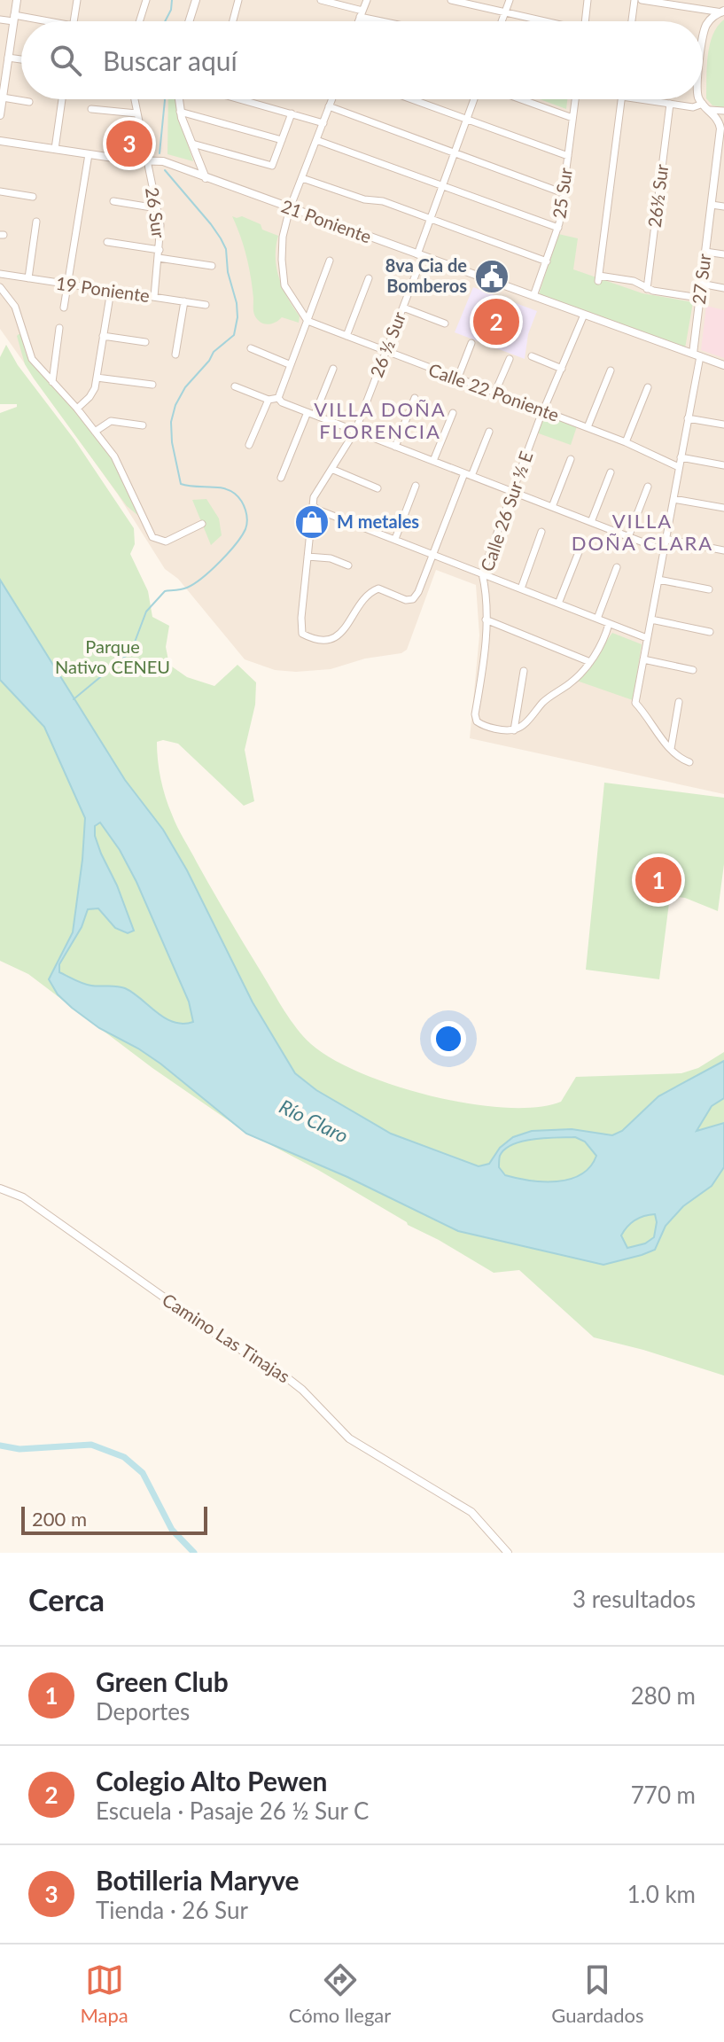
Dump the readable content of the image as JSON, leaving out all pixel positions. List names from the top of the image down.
{
  "streets": {
    "street": [
      "25 Sur",
      "26½ Sur",
      "26 Sur",
      "21 Poniente",
      "27 Sur",
      "19 Poniente",
      "26 ½ Sur",
      "Calle 22 Poniente",
      "Calle 26 Sur ½ E",
      "Camino Las Tinajas"
    ]
  },
  "crossings": [
    ["25 Sur", "21 Poniente"],
    ["26 Sur", "21 Poniente"],
    ["26 Sur", "19 Poniente"],
    ["21 Poniente", "27 Sur"],
    ["21 Poniente", "26 ½ Sur"],
    ["21 Poniente", "Calle 26 Sur ½ E"],
    ["27 Sur", "Calle 22 Poniente"],
    ["26 ½ Sur", "Calle 22 Poniente"],
    ["Calle 22 Poniente", "Calle 26 Sur ½ E"]
  ],
  "districts": ["VILLA DOÑA FLORENCIA", "VILLA DOÑA CLARA"],
  "water": ["Río Claro"],
  "parks": ["Parque Nativo CENEU"],
  "places": {
    "public building": ["8va Cia de Bomberos"],
    "shop": ["M metales"]
  },
  "scale_bar": "200 m",
  "page": {
    "search": "Buscar aquí",
    "pins": ["3", "2", "1"],
    "scale": "200 m",
    "heading": ["Cerca", "3 resultados"],
    "list": [
      {
        "mark": "1",
        "name": "Green Club",
        "note": "Deportes",
        "value": "280 m"
      },
      {
        "mark": "2",
        "name": "Colegio Alto Pewen",
        "note": "Escuela · Pasaje 26 ½ Sur C",
        "value": "770 m"
      },
      {
        "mark": "3",
        "name": "Botilleria Maryve",
        "note": "Tienda · 26 Sur",
        "value": "1.0 km"
      }
    ],
    "nav": ["Mapa", "Cómo llegar", "Guardados"]
  }
}
